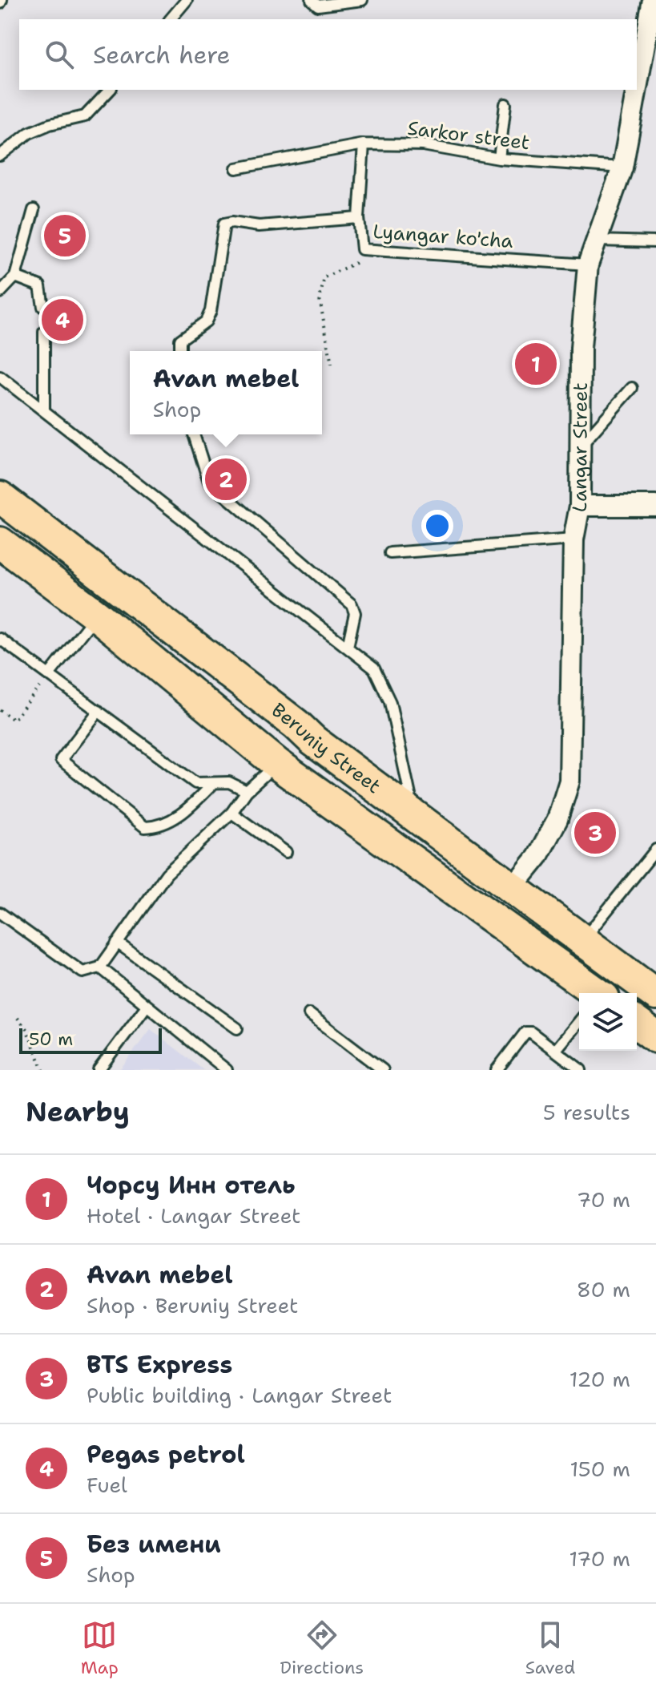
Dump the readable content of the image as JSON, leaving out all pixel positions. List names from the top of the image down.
{
  "streets": {
    "main road": ["Beruniy Street"],
    "street": ["Langar Street"],
    "lane": ["Sarkor street", "Lyangar ko'cha"]
  },
  "crossings": [
    ["Sarkor street", "Lyangar ko'cha"],
    ["Sarkor street", "Langar Street"],
    ["Lyangar ko'cha", "Langar Street"],
    ["Langar Street", "Beruniy Street"]
  ],
  "scale_bar": "50 m",
  "page": {
    "search": "Search here",
    "pins": [
      "5",
      "4",
      "1",
      "2",
      "3"
    ],
    "popup": ["Avan mebel", "Shop"],
    "scale": "50 m",
    "heading": ["Nearby", "5 results"],
    "list": [
      {
        "mark": "1",
        "name": "Чорсу Инн отель",
        "note": "Hotel · Langar Street",
        "value": "70 m"
      },
      {
        "mark": "2",
        "name": "Avan mebel",
        "note": "Shop · Beruniy Street",
        "value": "80 m"
      },
      {
        "mark": "3",
        "name": "BTS Express",
        "note": "Public building · Langar Street",
        "value": "120 m"
      },
      {
        "mark": "4",
        "name": "Pegas petrol",
        "note": "Fuel",
        "value": "150 m"
      },
      {
        "mark": "5",
        "name": "Без имени",
        "note": "Shop",
        "value": "170 m"
      }
    ],
    "nav": ["Map", "Directions", "Saved"]
  }
}
